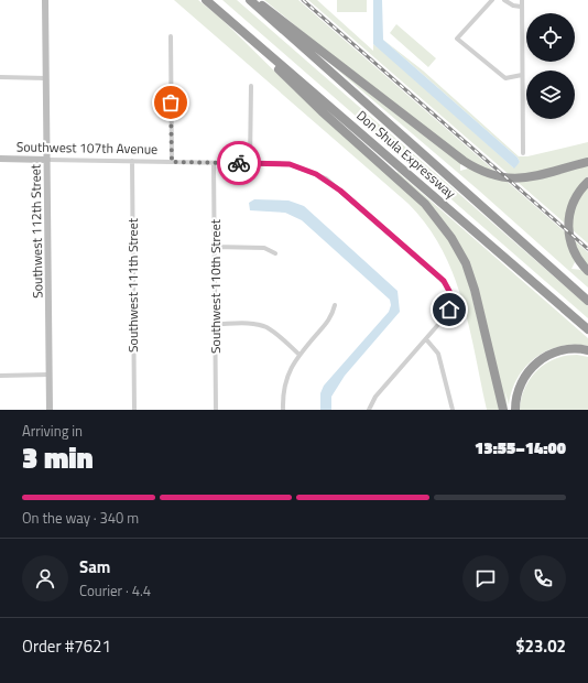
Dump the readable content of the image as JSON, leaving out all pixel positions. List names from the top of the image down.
{
  "streets": {
    "highway": ["Don Shula Expressway"],
    "street": [
      "Southwest 107th Avenue",
      "Southwest 112th Street",
      "Southwest 111th Street",
      "Southwest 110th Street"
    ]
  },
  "crossings": [
    ["Southwest 107th Avenue", "Southwest 112th Street"],
    ["Southwest 107th Avenue", "Southwest 111th Street"],
    ["Southwest 107th Avenue", "Southwest 110th Street"]
  ],
  "page": {
    "heading": ["3 min", "Arriving in", "13:55–14:00"],
    "panel": [
      "Sam",
      "Courier · 4.4",
      "Order #7621",
      "$23.02"
    ],
    "bar": "On the way · 340 m"
  }
}
